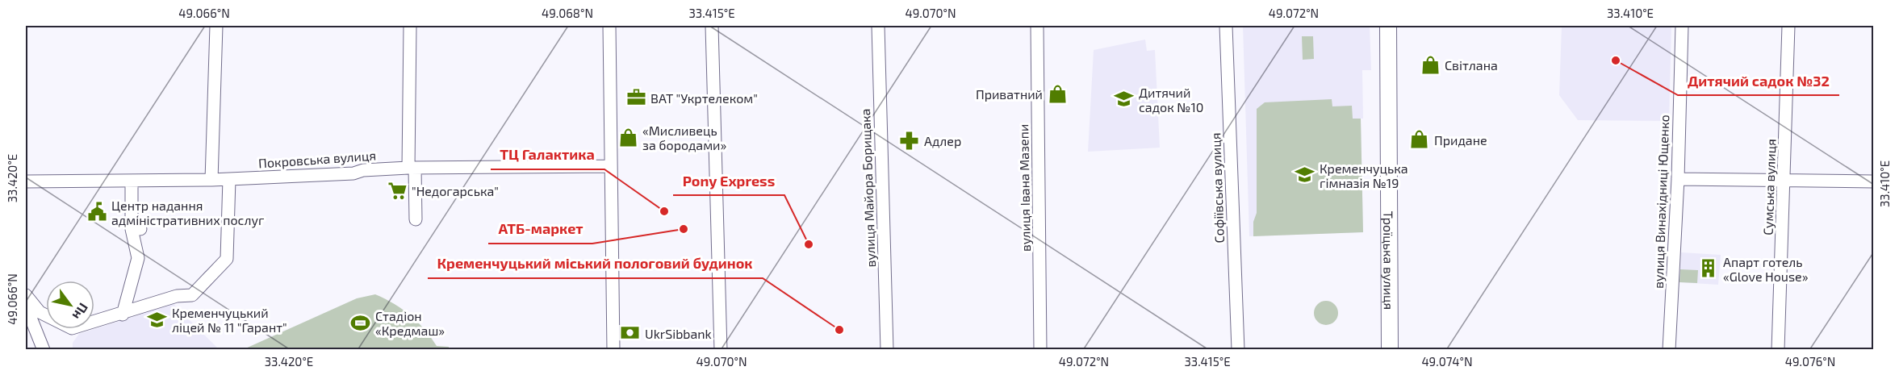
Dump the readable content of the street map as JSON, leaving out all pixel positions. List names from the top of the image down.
{
  "streets": {
    "main road": ["Троїцька вулиця"],
    "street": [
      "Покровська вулиця",
      "Сумська вулиця",
      "вулиця Майора Борищака",
      "вулиця Івана Мазепи",
      "Софіївська вулиця",
      "вулиця Винахідниці Ющенко"
    ]
  },
  "places": {
    "other": [
      "Дитячий садок №32",
      "ТЦ Галактика",
      "АТБ-маркет",
      "Pony Express",
      "Кременчуцький міський пологовий будинок"
    ],
    "shop": [
      "Світлана",
      "Приватний",
      "«Мисливець за бородами»",
      "Придане"
    ],
    "office": ["ВАТ \"Укртелеком\""],
    "school or university": ["Дитячий садок №10", "Кременчуцька гімназія №19", "Кременчуцький ліцей № 11 \"Гарант\""],
    "pharmacy": ["Адлер"],
    "supermarket": ["\"Недогарська\""],
    "public building": ["Центр надання адміністративних послуг"],
    "building": ["Апарт готель «Glove House»"],
    "sports": ["Стадіон «Кредмаш»"],
    "bank": ["UkrSibbank"]
  },
  "north": "bottom right",
  "coordinates": [
    "49.066°N",
    "49.068°N",
    "33.415°E",
    "49.070°N",
    "49.072°N",
    "33.410°E",
    "33.420°E",
    "49.074°N",
    "49.076°N"
  ]
}
